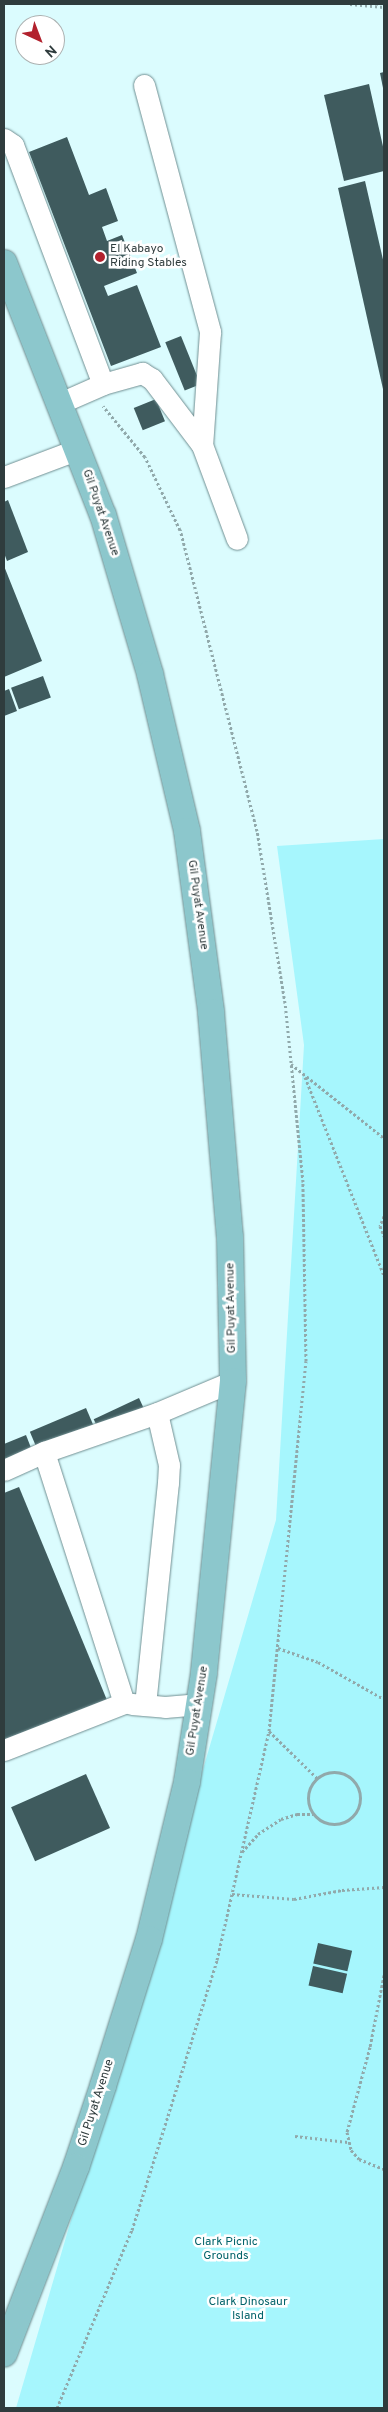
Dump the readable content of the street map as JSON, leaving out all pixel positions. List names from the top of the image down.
{
  "streets": {
    "main road": ["Gil Puyat Avenue"]
  },
  "parks": ["Clark Picnic Grounds", "Clark Dinosaur Island"],
  "places": ["El Kabayo Riding Stables"],
  "north": "bottom right"
}
